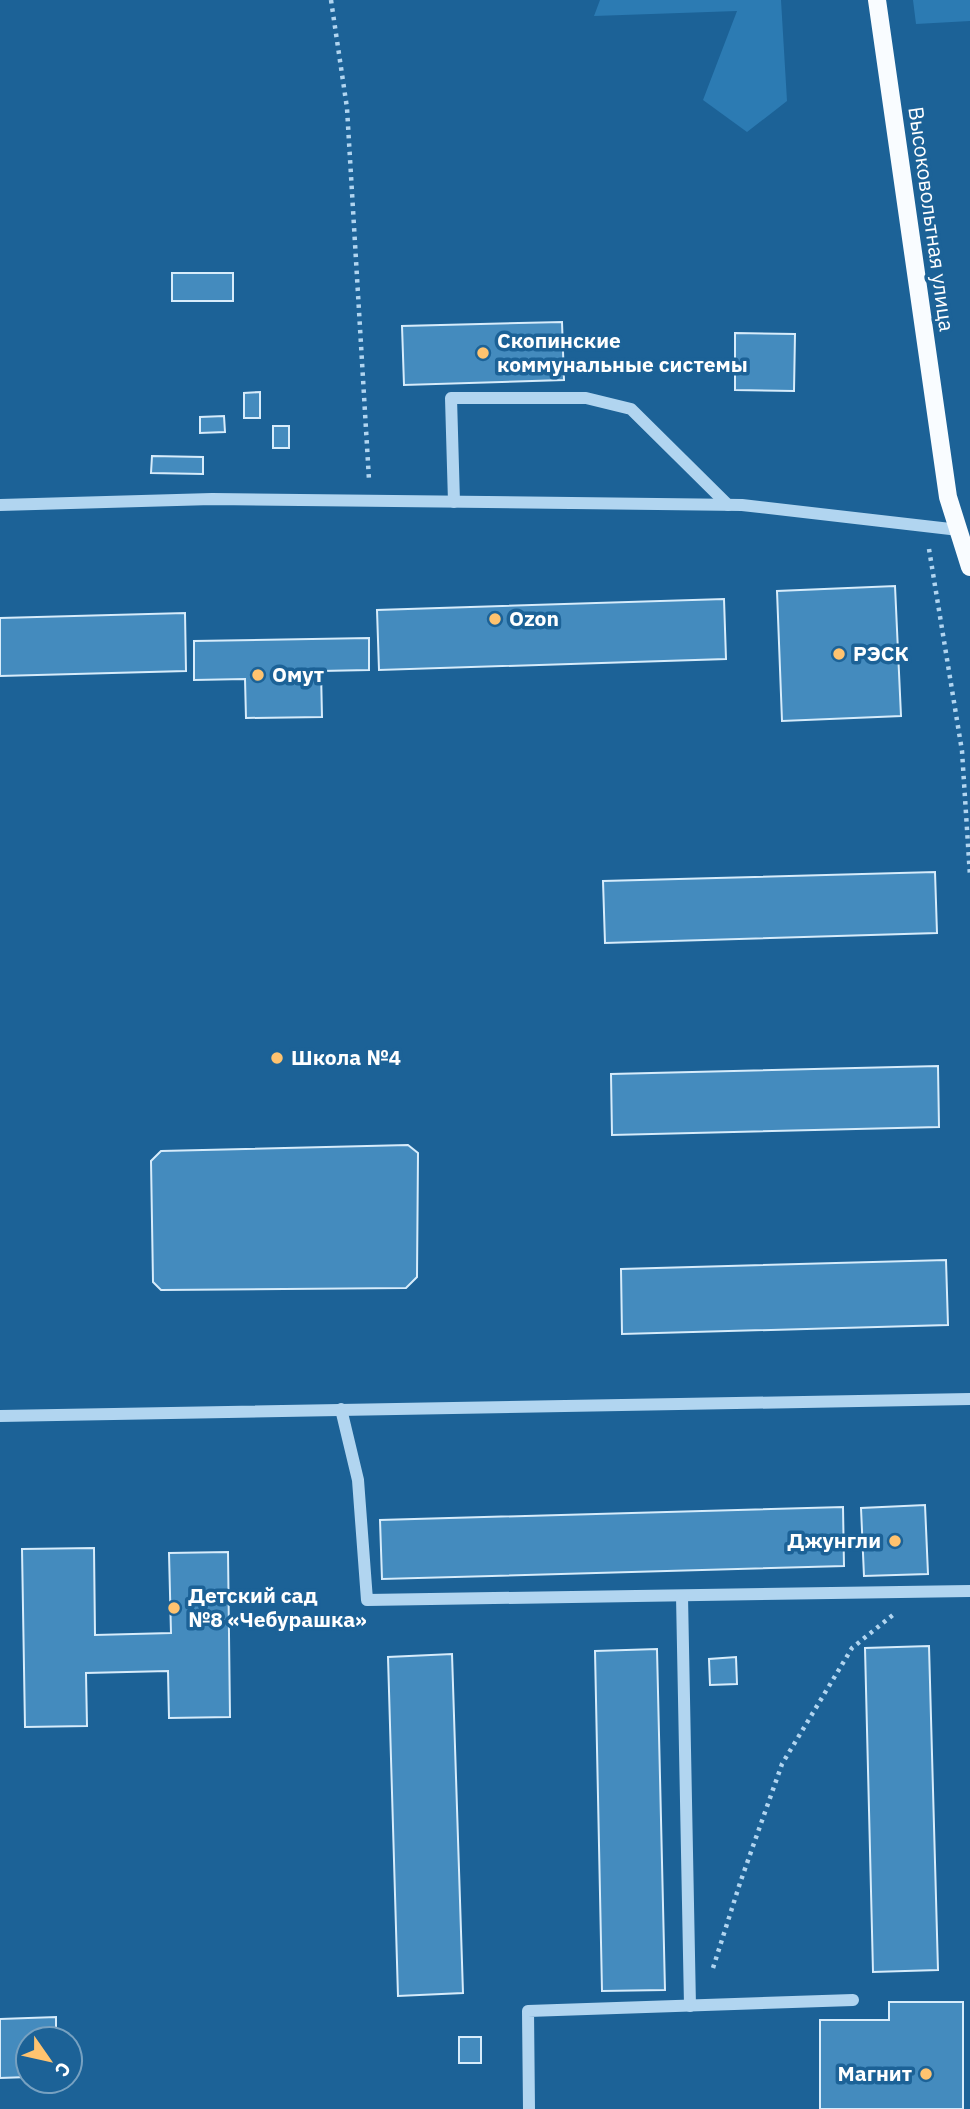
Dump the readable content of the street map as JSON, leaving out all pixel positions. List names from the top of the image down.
{
  "streets": {
    "main road": ["Высоковольтная улица"]
  },
  "places": [
    "Скопинские коммунальные системы",
    "Ozon",
    "РЭСК",
    "Омут",
    "Школа №4",
    "Джунгли",
    "Детский сад №8 «Чебурашка»",
    "Магнит"
  ],
  "north": "bottom right"
}
